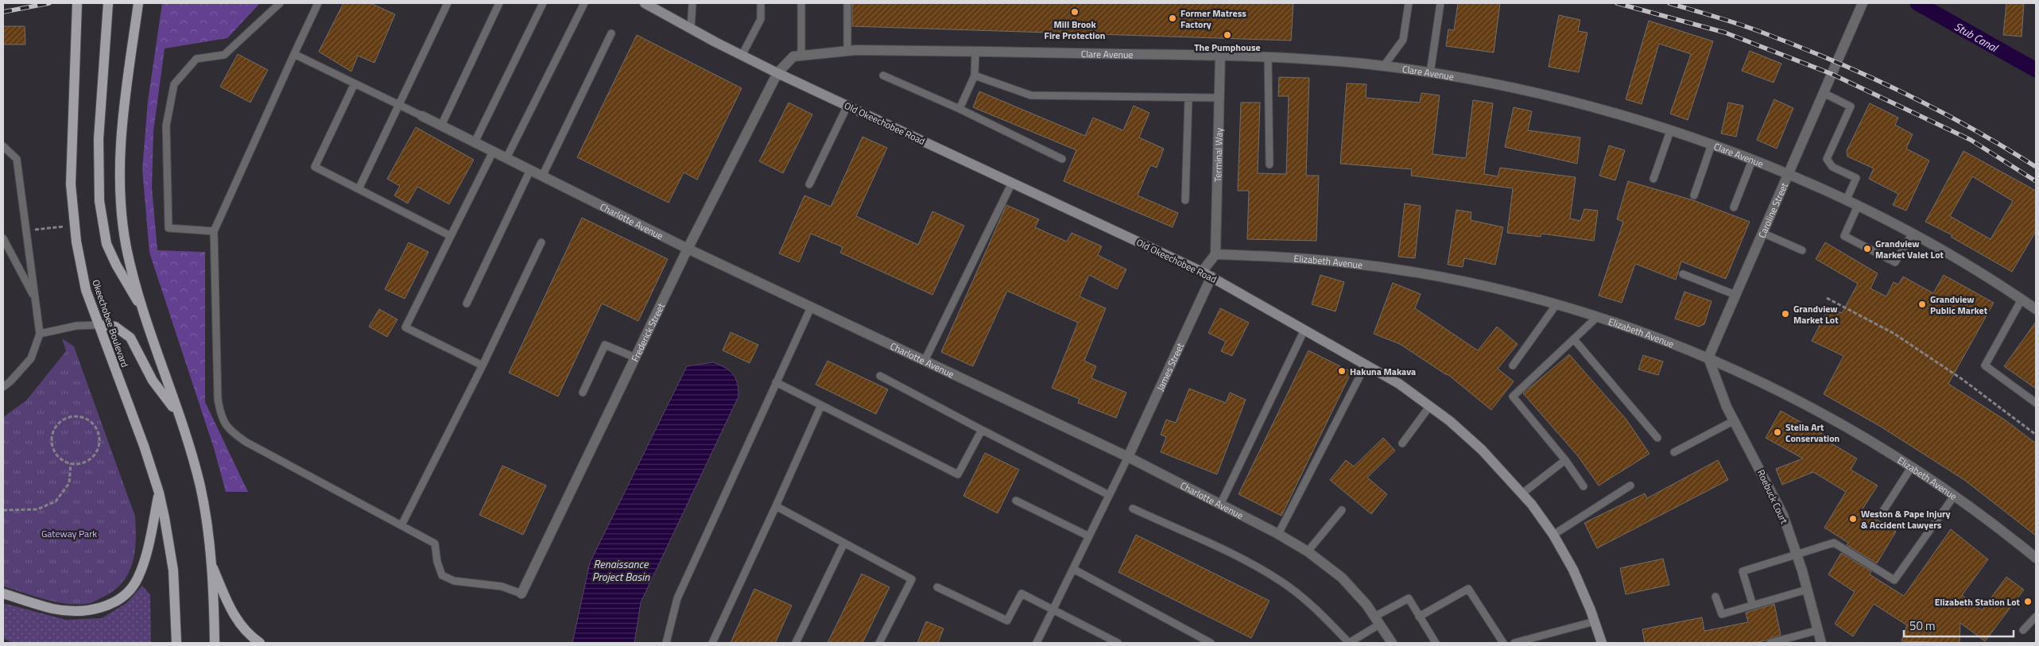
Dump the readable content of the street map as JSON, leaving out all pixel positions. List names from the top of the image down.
{
  "streets": {
    "main road": ["Okeechobee Boulevard"],
    "street": [
      "Clare Avenue",
      "Old Okeechobee Road",
      "Terminal Way",
      "Caroline Street",
      "Charlotte Avenue",
      "Elizabeth Avenue",
      "Frederick Street",
      "James Street",
      "Roebuck Court"
    ]
  },
  "crossings": [
    ["Clare Avenue", "Old Okeechobee Road"],
    ["Clare Avenue", "Terminal Way"],
    ["Clare Avenue", "Caroline Street"],
    ["Clare Avenue", "Frederick Street"],
    ["Old Okeechobee Road", "Frederick Street"],
    ["Old Okeechobee Road", "James Street"],
    ["Terminal Way", "Elizabeth Avenue"],
    ["Caroline Street", "Elizabeth Avenue"],
    ["Caroline Street", "Roebuck Court"],
    ["Charlotte Avenue", "Frederick Street"],
    ["Charlotte Avenue", "James Street"],
    ["Elizabeth Avenue", "Roebuck Court"]
  ],
  "water": ["Stub Canal", "Renaissance Project Basin"],
  "parks": ["Gateway Park"],
  "places": [
    "Mill Brook Fire Protection",
    "Former Matress Factory",
    "The Pumphouse",
    "Grandview Market Valet Lot",
    "Grandview Public Market",
    "Grandview Market Lot",
    "Hakuna Makava",
    "Stella Art Conservation",
    "Weston & Pape Injury & Accident Lawyers",
    "Elizabeth Station Lot"
  ],
  "scale_bar": "50 m"
}
